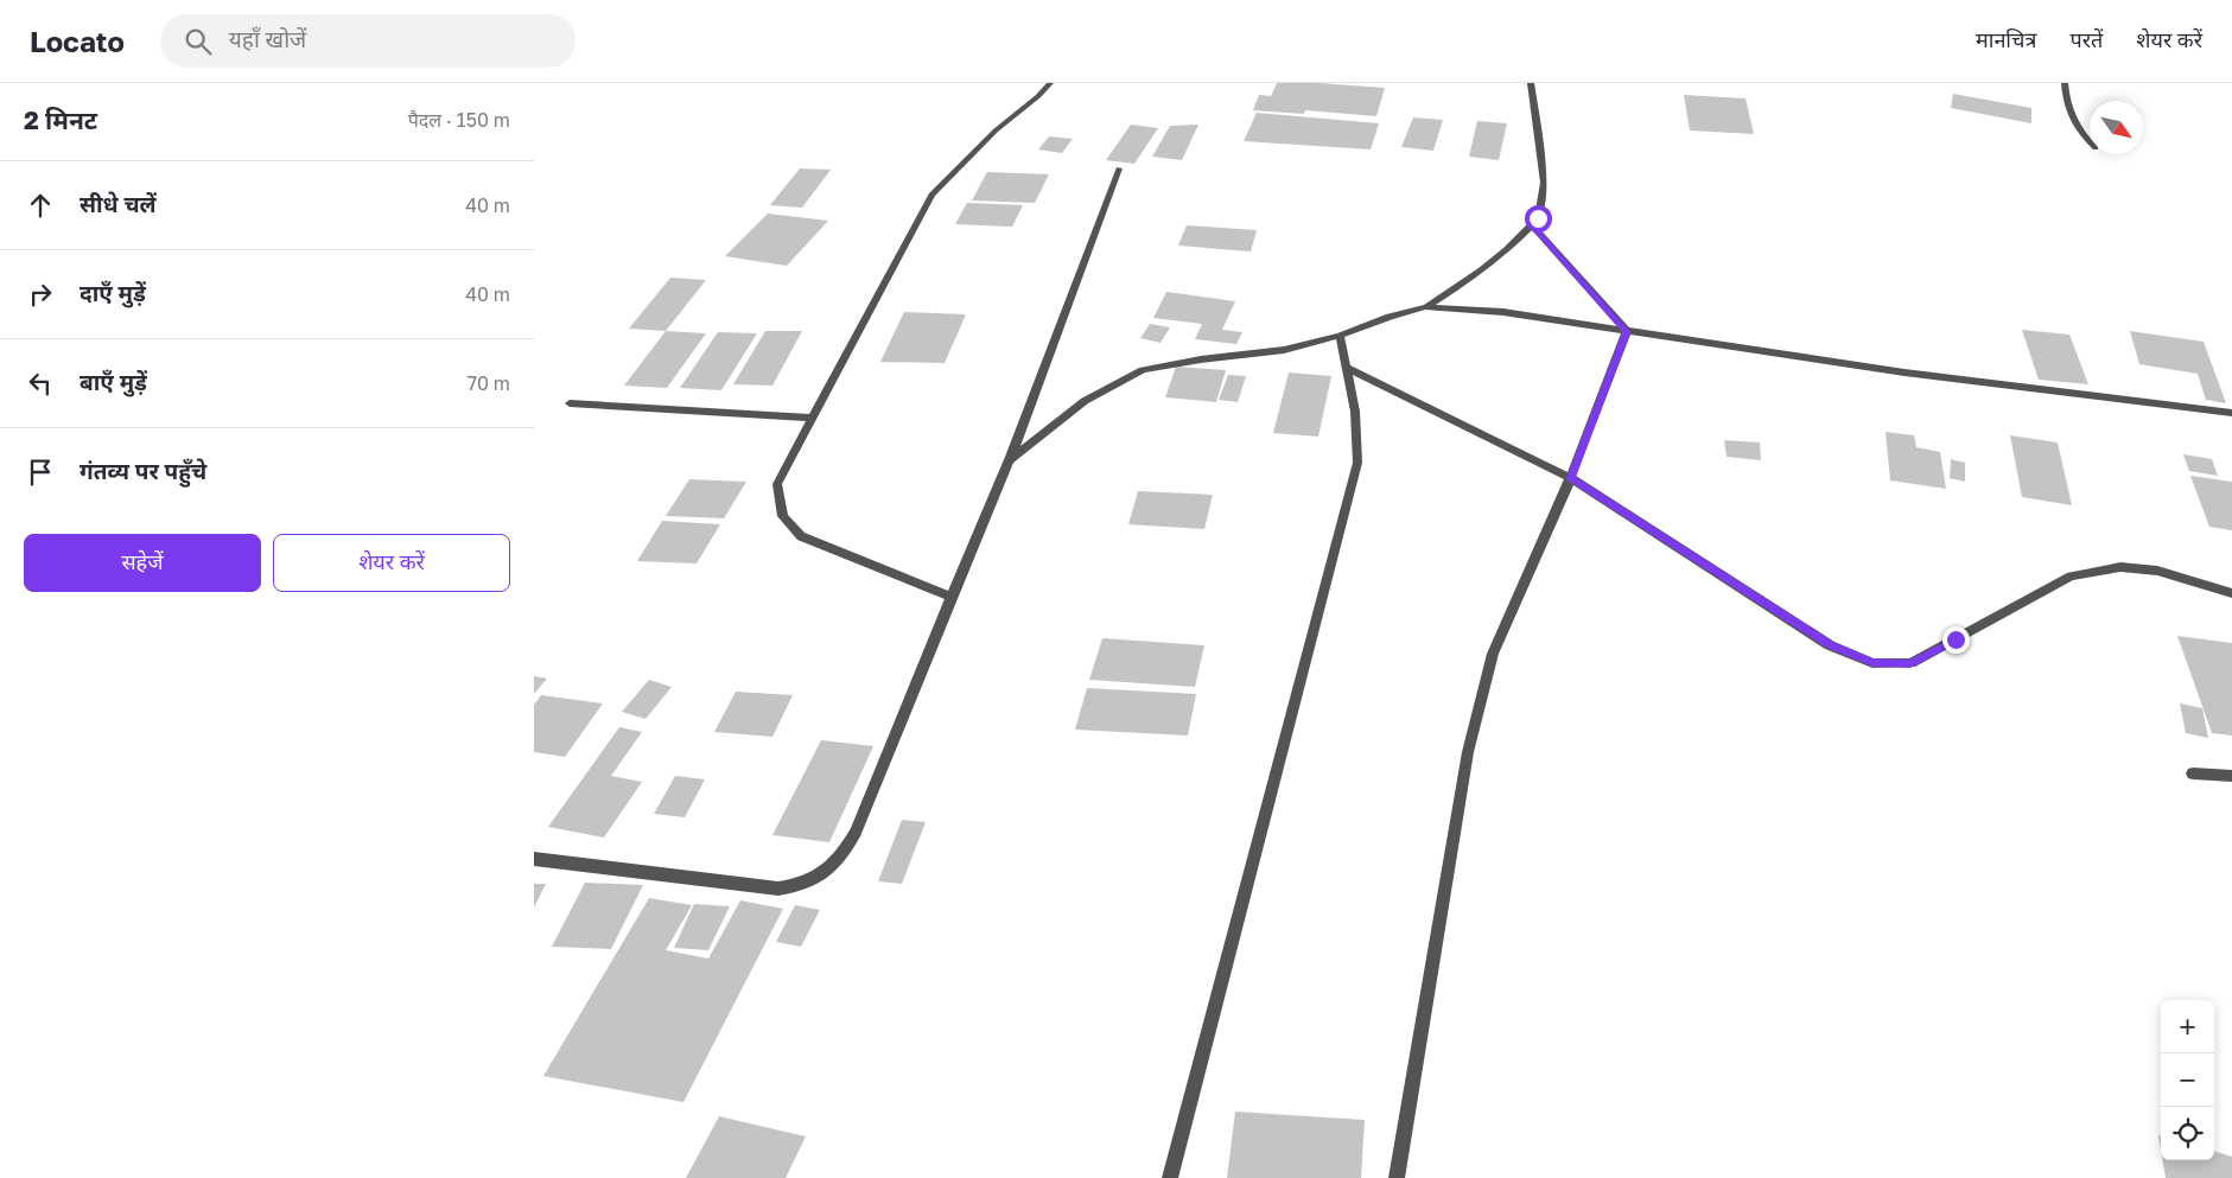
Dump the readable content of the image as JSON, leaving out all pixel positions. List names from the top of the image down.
{
  "north": "bottom right",
  "page": {
    "header": "Locato",
    "search": "यहाँ खोजें",
    "nav": ["मानचित्र", "परतें", "शेयर करें"],
    "heading": ["2 मिनट", "पैदल · 150 m"],
    "list": [
      ["सीधे चलें", "40 m"],
      ["दाएँ मुड़ें", "40 m"],
      ["बाएँ मुड़ें", "70 m"],
      "गंतव्य पर पहुँचे"
    ],
    "buttons": ["सहेजें", "शेयर करें"],
    "map_buttons": ["+", "−"]
  }
}
